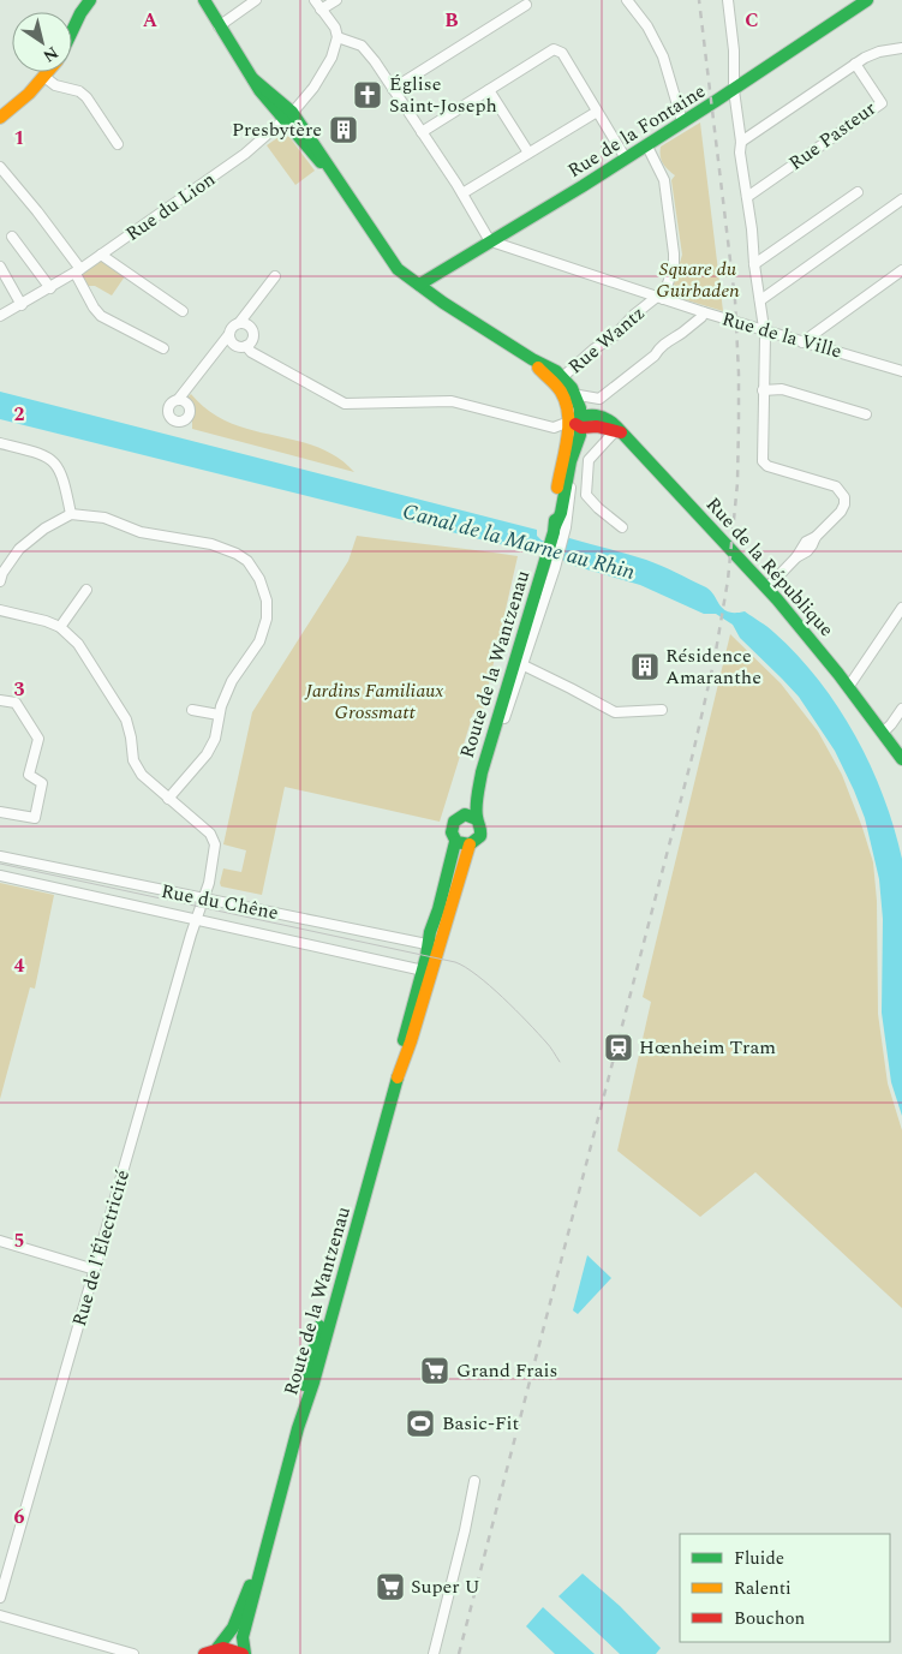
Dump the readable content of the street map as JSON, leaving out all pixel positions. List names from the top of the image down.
{
  "streets": {
    "main road": ["Rue de la Fontaine", "Rue de la République", "Route de la Wantzenau"],
    "street": [
      "Rue Pasteur",
      "Rue du Lion",
      "Rue de la Ville",
      "Rue Wantz",
      "Rue du Chêne",
      "Rue de l'Électricité"
    ]
  },
  "crossings": [
    ["Rue de la Fontaine", "Rue de la Ville"],
    ["Rue de la Ville", "Rue Wantz"],
    ["Route de la Wantzenau", "Rue du Chêne"],
    ["Rue du Chêne", "Rue de l'Électricité"]
  ],
  "water": ["Canal de la Marne au Rhin"],
  "parks": ["Square du Guirbaden", "Jardins Familiaux Grossmatt"],
  "places": {
    "church": ["Église Saint-Joseph"],
    "building": ["Presbytère", "Résidence Amaranthe"],
    "station": ["Hœnheim Tram"],
    "supermarket": ["Grand Frais", "Super U"],
    "sports": ["Basic-Fit"]
  },
  "legend": ["Fluide", "Ralenti", "Bouchon"],
  "north": "bottom right",
  "grid": {
    "columns": ["A", "B", "C"],
    "rows": [
      "1",
      "2",
      "3",
      "4",
      "5",
      "6"
    ]
  }
}
